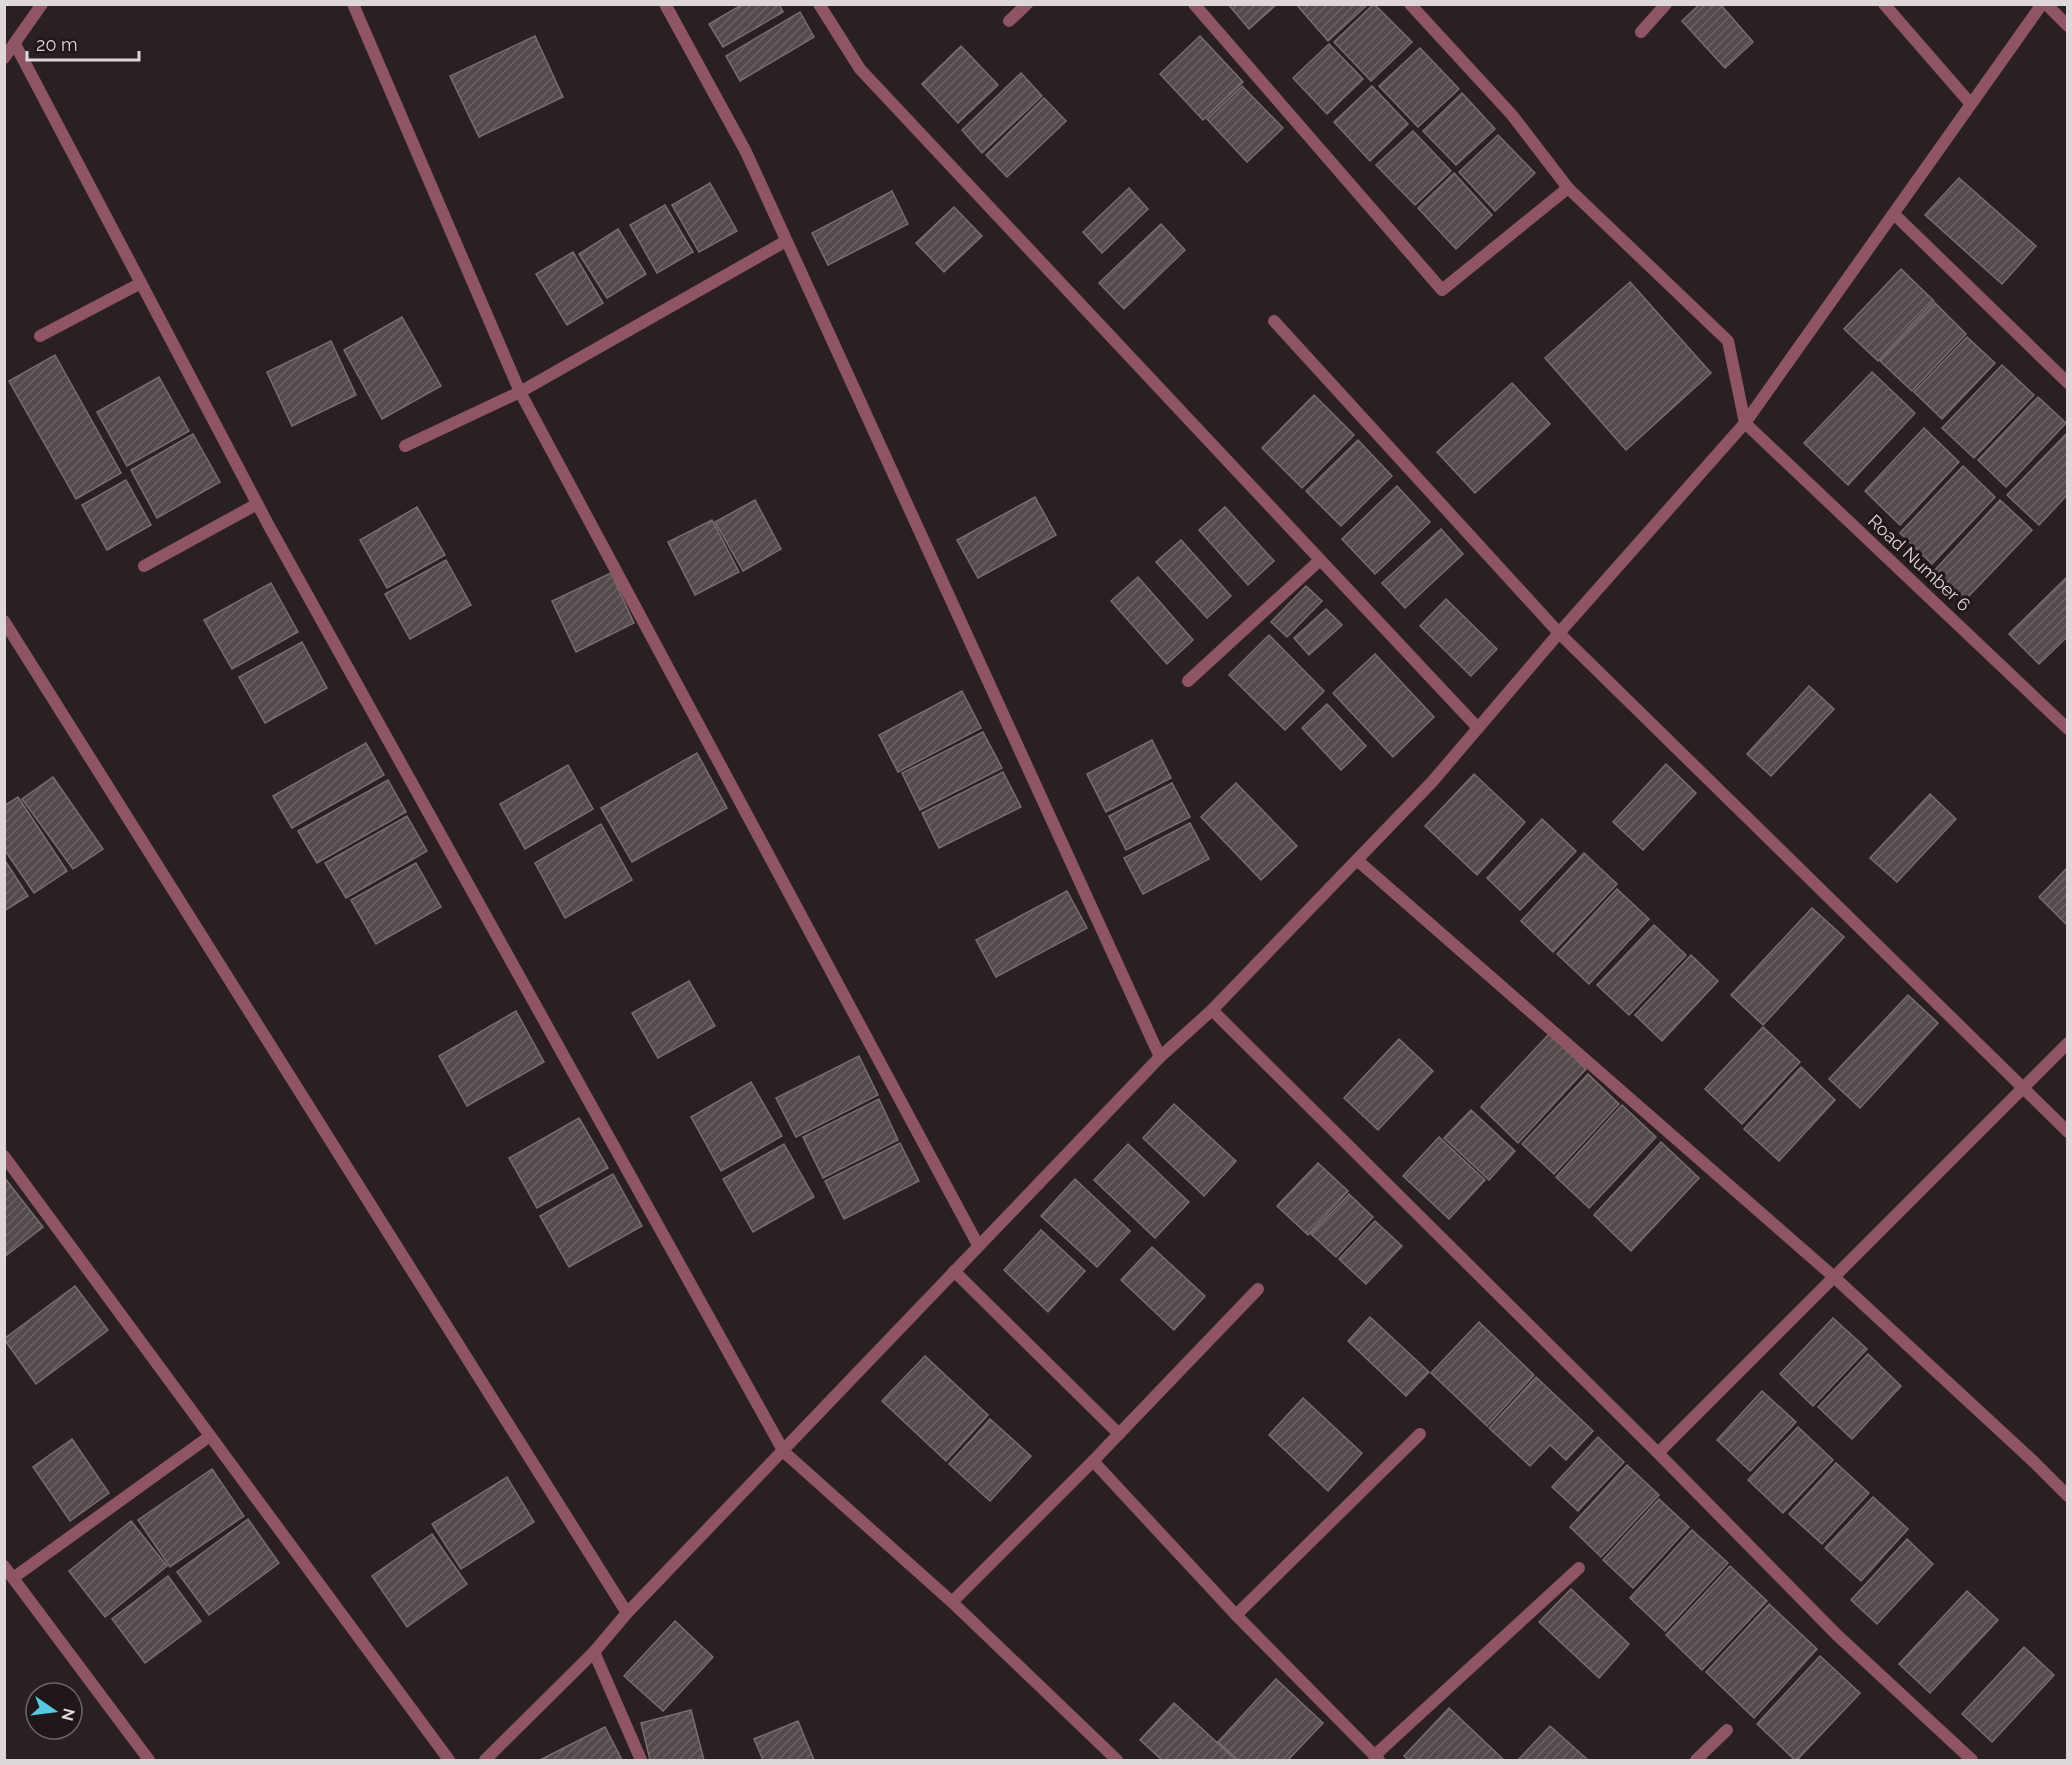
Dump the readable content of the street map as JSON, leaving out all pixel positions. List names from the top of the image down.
{
  "streets": {
    "street": ["Road Number 6"]
  },
  "scale_bar": "20 m",
  "north": "right"
}
